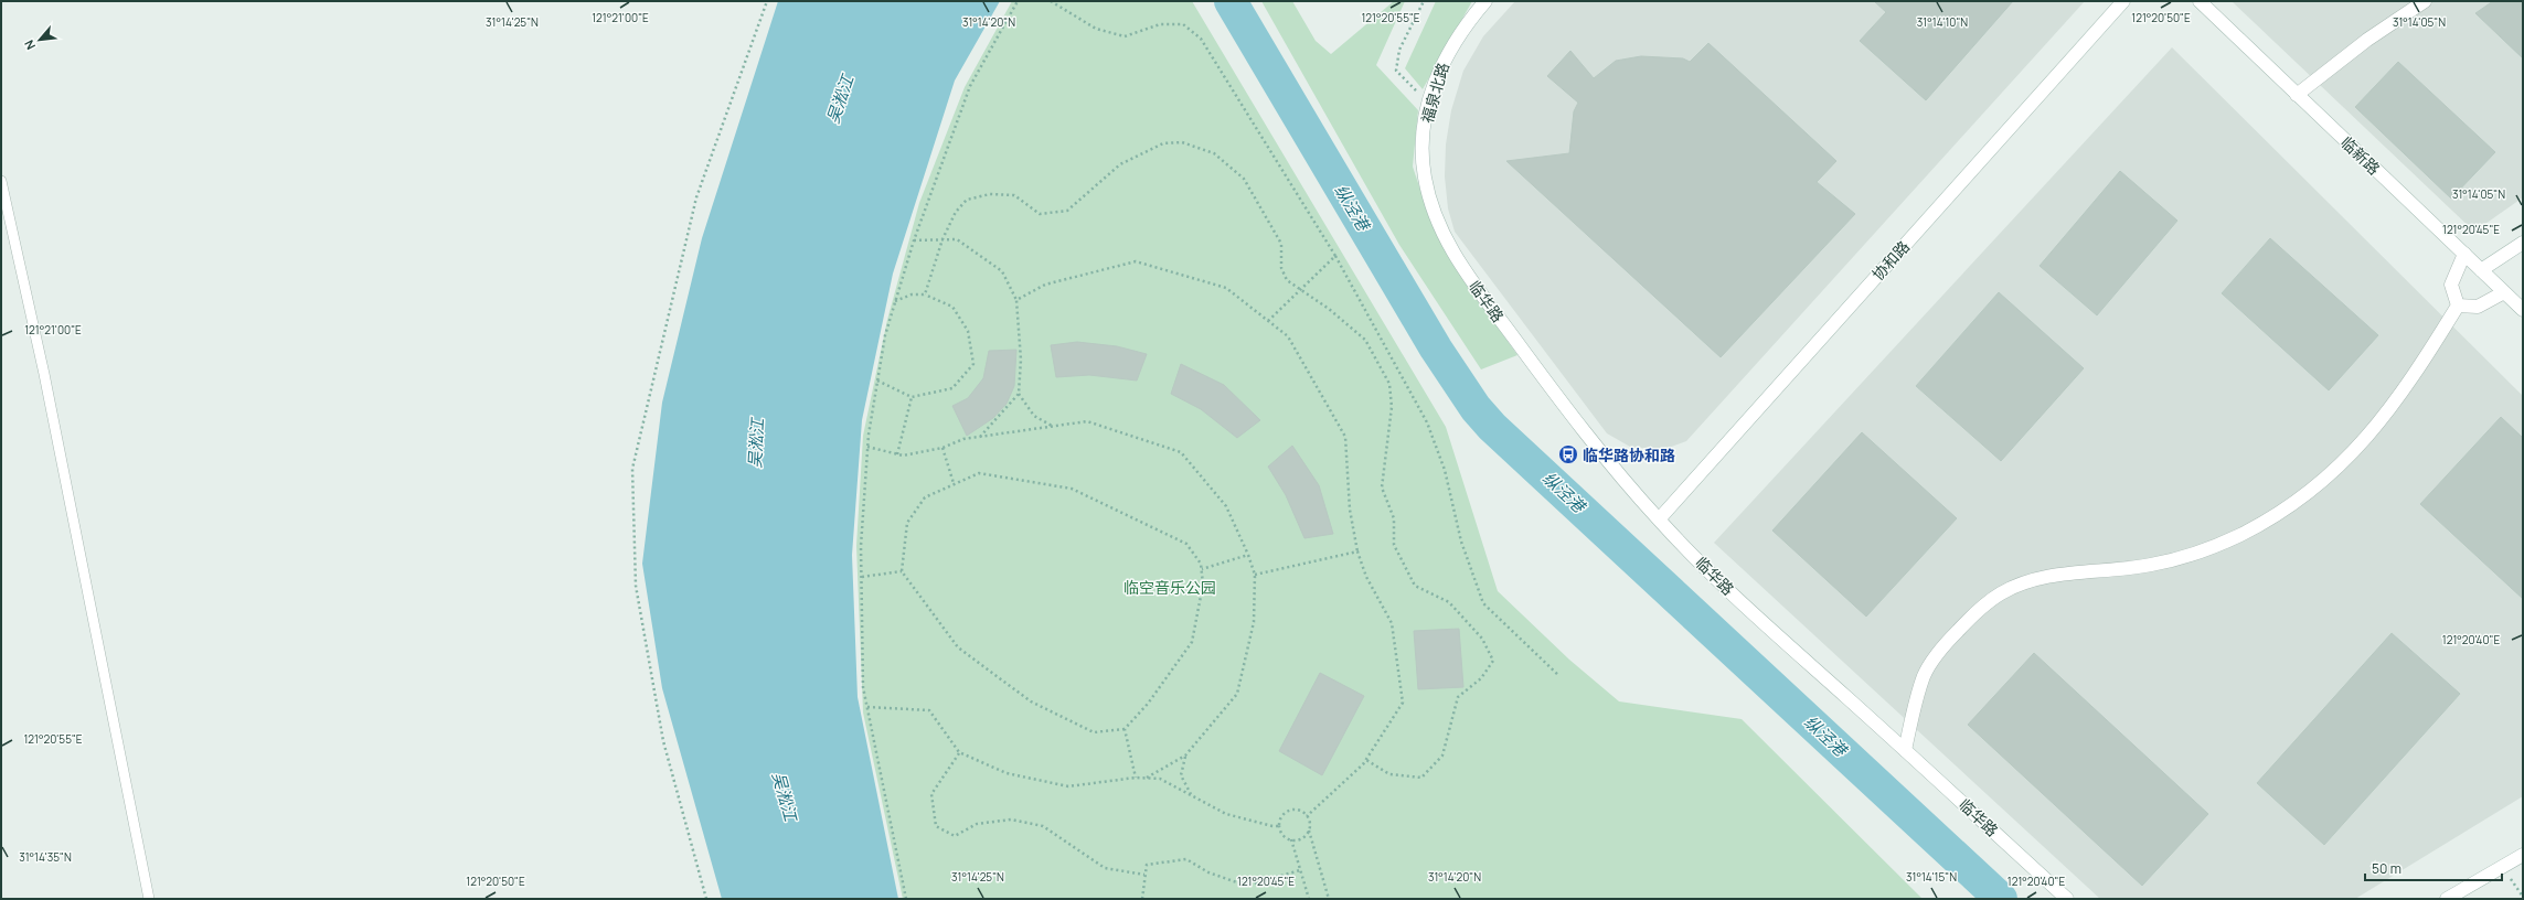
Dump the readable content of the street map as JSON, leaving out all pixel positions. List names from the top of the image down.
{
  "streets": {
    "street": [
      "福泉北路",
      "临新路",
      "协和路",
      "临华路"
    ]
  },
  "crossings": [
    ["福泉北路", "临华路"],
    ["协和路", "临华路"]
  ],
  "water": ["吴淞江", "纵泾港"],
  "parks": ["临空音乐公园"],
  "places": {
    "bus stop": ["临华路协和路"]
  },
  "scale_bar": "50 m",
  "north": "bottom left",
  "coordinates": [
    "121°21'00\"E",
    "121°20'55\"E",
    "121°20'50\"E",
    "31°14'25\"N",
    "31°14'10\"N",
    "31°14'20\"N",
    "31°14'05\"N",
    "121°20'45\"E",
    "121°20'40\"E",
    "31°14'35\"N",
    "31°14'15\"N"
  ]
}
